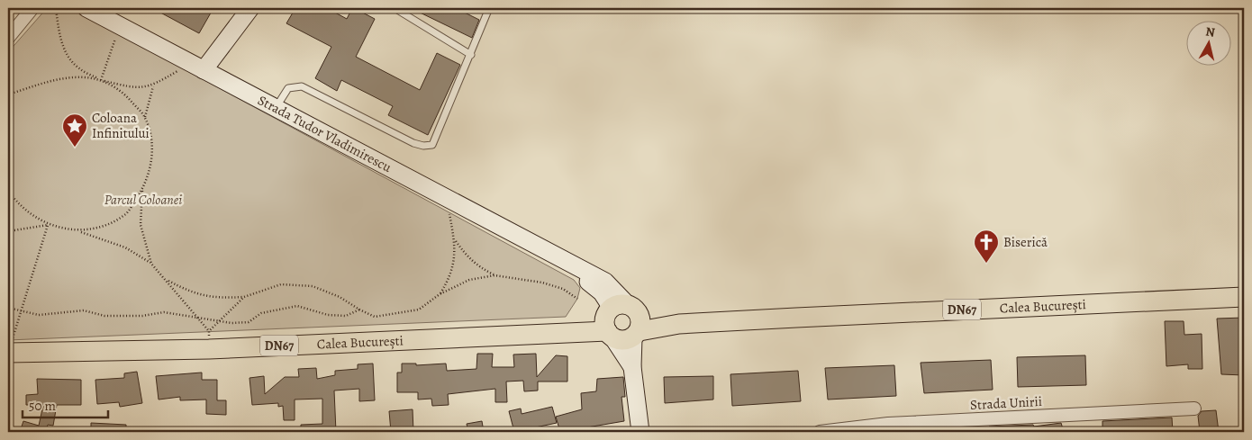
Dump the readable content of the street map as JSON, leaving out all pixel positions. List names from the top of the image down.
{
  "streets": {
    "main road": ["Strada Tudor Vladimirescu", "Calea București", "DN67"],
    "street": ["Strada Unirii"]
  },
  "crossings": [
    ["Strada Tudor Vladimirescu", "Calea București"]
  ],
  "parks": ["Parcul Coloanei"],
  "places": {
    "place": ["Coloana Infinitului"],
    "church": ["Biserică"]
  },
  "scale_bar": "50 m",
  "north": "top"
}
